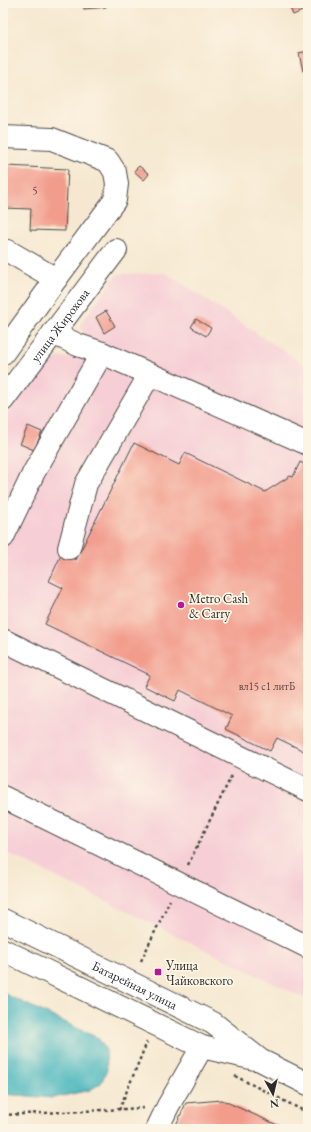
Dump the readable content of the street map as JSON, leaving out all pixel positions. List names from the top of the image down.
{
  "streets": {
    "main road": ["улица Жирохова", "Батарейная улица"]
  },
  "places": {
    "other": ["Metro Cash & Carry"],
    "transit": ["Улица Чайковского"]
  },
  "house_numbers": ["5", "вл15 с1 литБ"],
  "north": "bottom"
}
